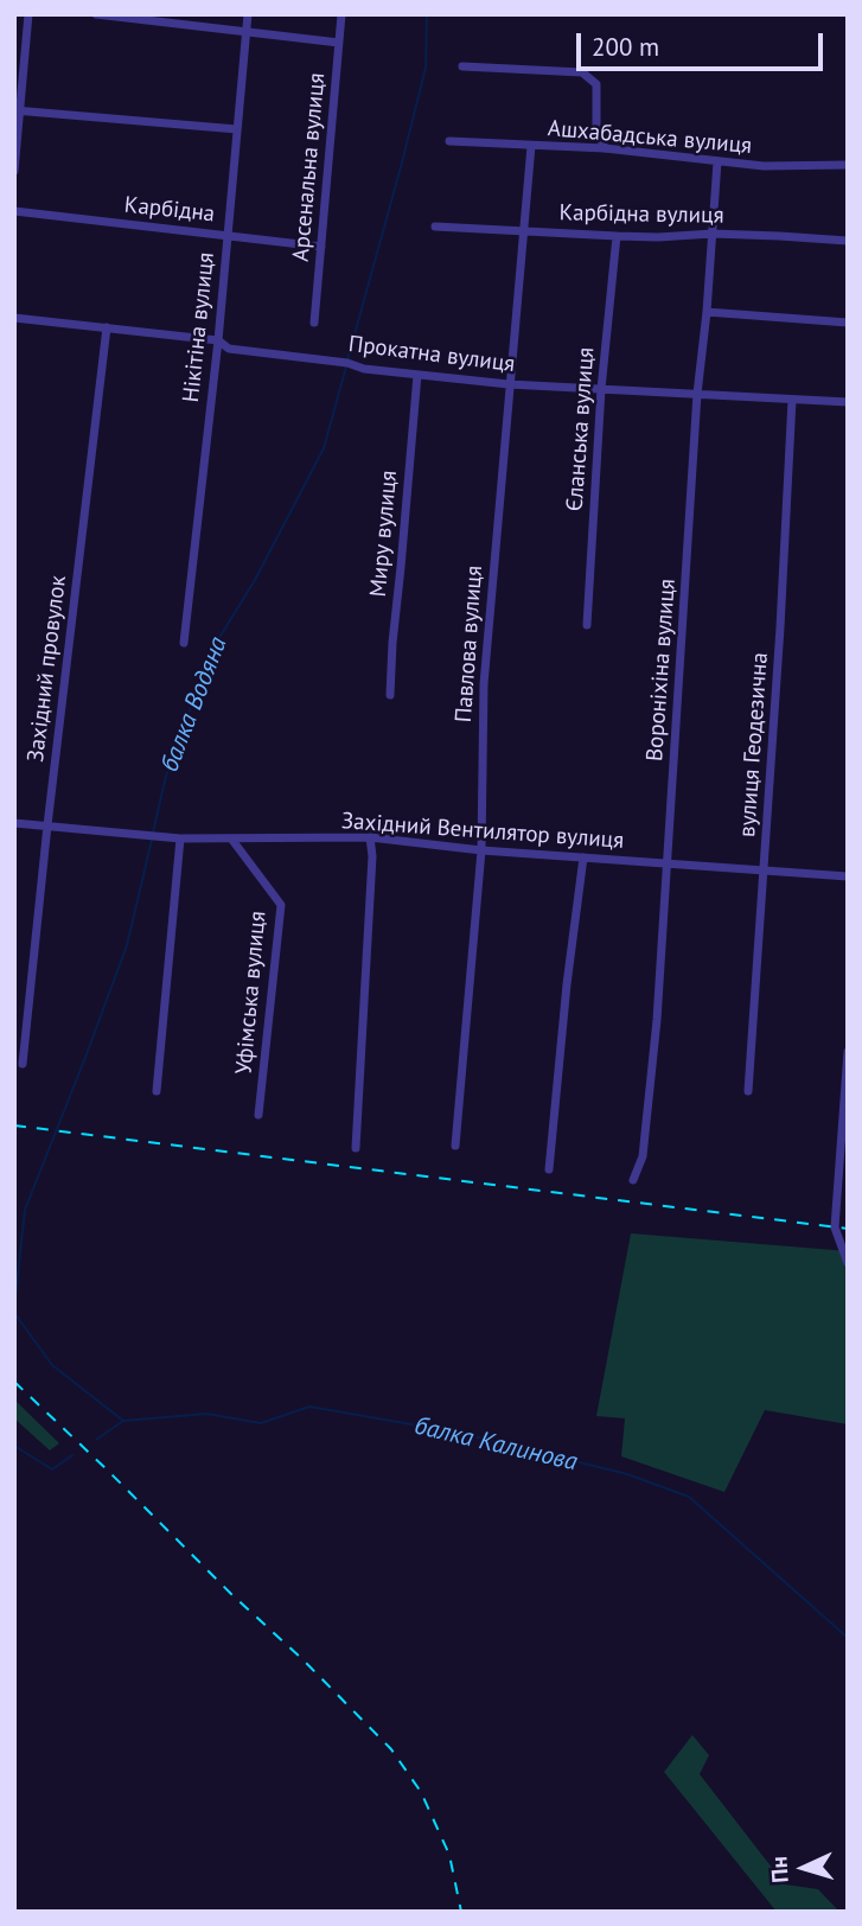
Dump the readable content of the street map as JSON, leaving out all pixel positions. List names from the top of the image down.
{
  "streets": {
    "street": [
      "Ашхабадська вулиця",
      "Арсенальна вулиця",
      "Карбідна",
      "Карбідна вулиця",
      "Нікітіна вулиця",
      "Прокатна вулиця",
      "Єланська вулиця",
      "Миру вулиця",
      "Павлова вулиця",
      "Західний провулок",
      "Вороніхіна вулиця",
      "вулиця Геодезична",
      "Західний Вентилятор вулиця",
      "Уфімська вулиця"
    ]
  },
  "crossings": [
    ["Ашхабадська вулиця", "Павлова вулиця"],
    ["Ашхабадська вулиця", "Вороніхіна вулиця"],
    ["Арсенальна вулиця", "Карбідна"],
    ["Карбідна", "Нікітіна вулиця"],
    ["Карбідна вулиця", "Єланська вулиця"],
    ["Карбідна вулиця", "Павлова вулиця"],
    ["Карбідна вулиця", "Вороніхіна вулиця"],
    ["Нікітіна вулиця", "Прокатна вулиця"],
    ["Прокатна вулиця", "Єланська вулиця"],
    ["Прокатна вулиця", "Миру вулиця"],
    ["Прокатна вулиця", "Павлова вулиця"],
    ["Прокатна вулиця", "Західний провулок"],
    ["Прокатна вулиця", "Вороніхіна вулиця"],
    ["Прокатна вулиця", "вулиця Геодезична"],
    ["Павлова вулиця", "Західний Вентилятор вулиця"],
    ["Західний провулок", "Західний Вентилятор вулиця"],
    ["Вороніхіна вулиця", "Західний Вентилятор вулиця"],
    ["вулиця Геодезична", "Західний Вентилятор вулиця"],
    ["Західний Вентилятор вулиця", "Уфімська вулиця"]
  ],
  "water": ["балка Водяна", "балка Калинова"],
  "scale_bar": "200 m",
  "north": "left"
}
